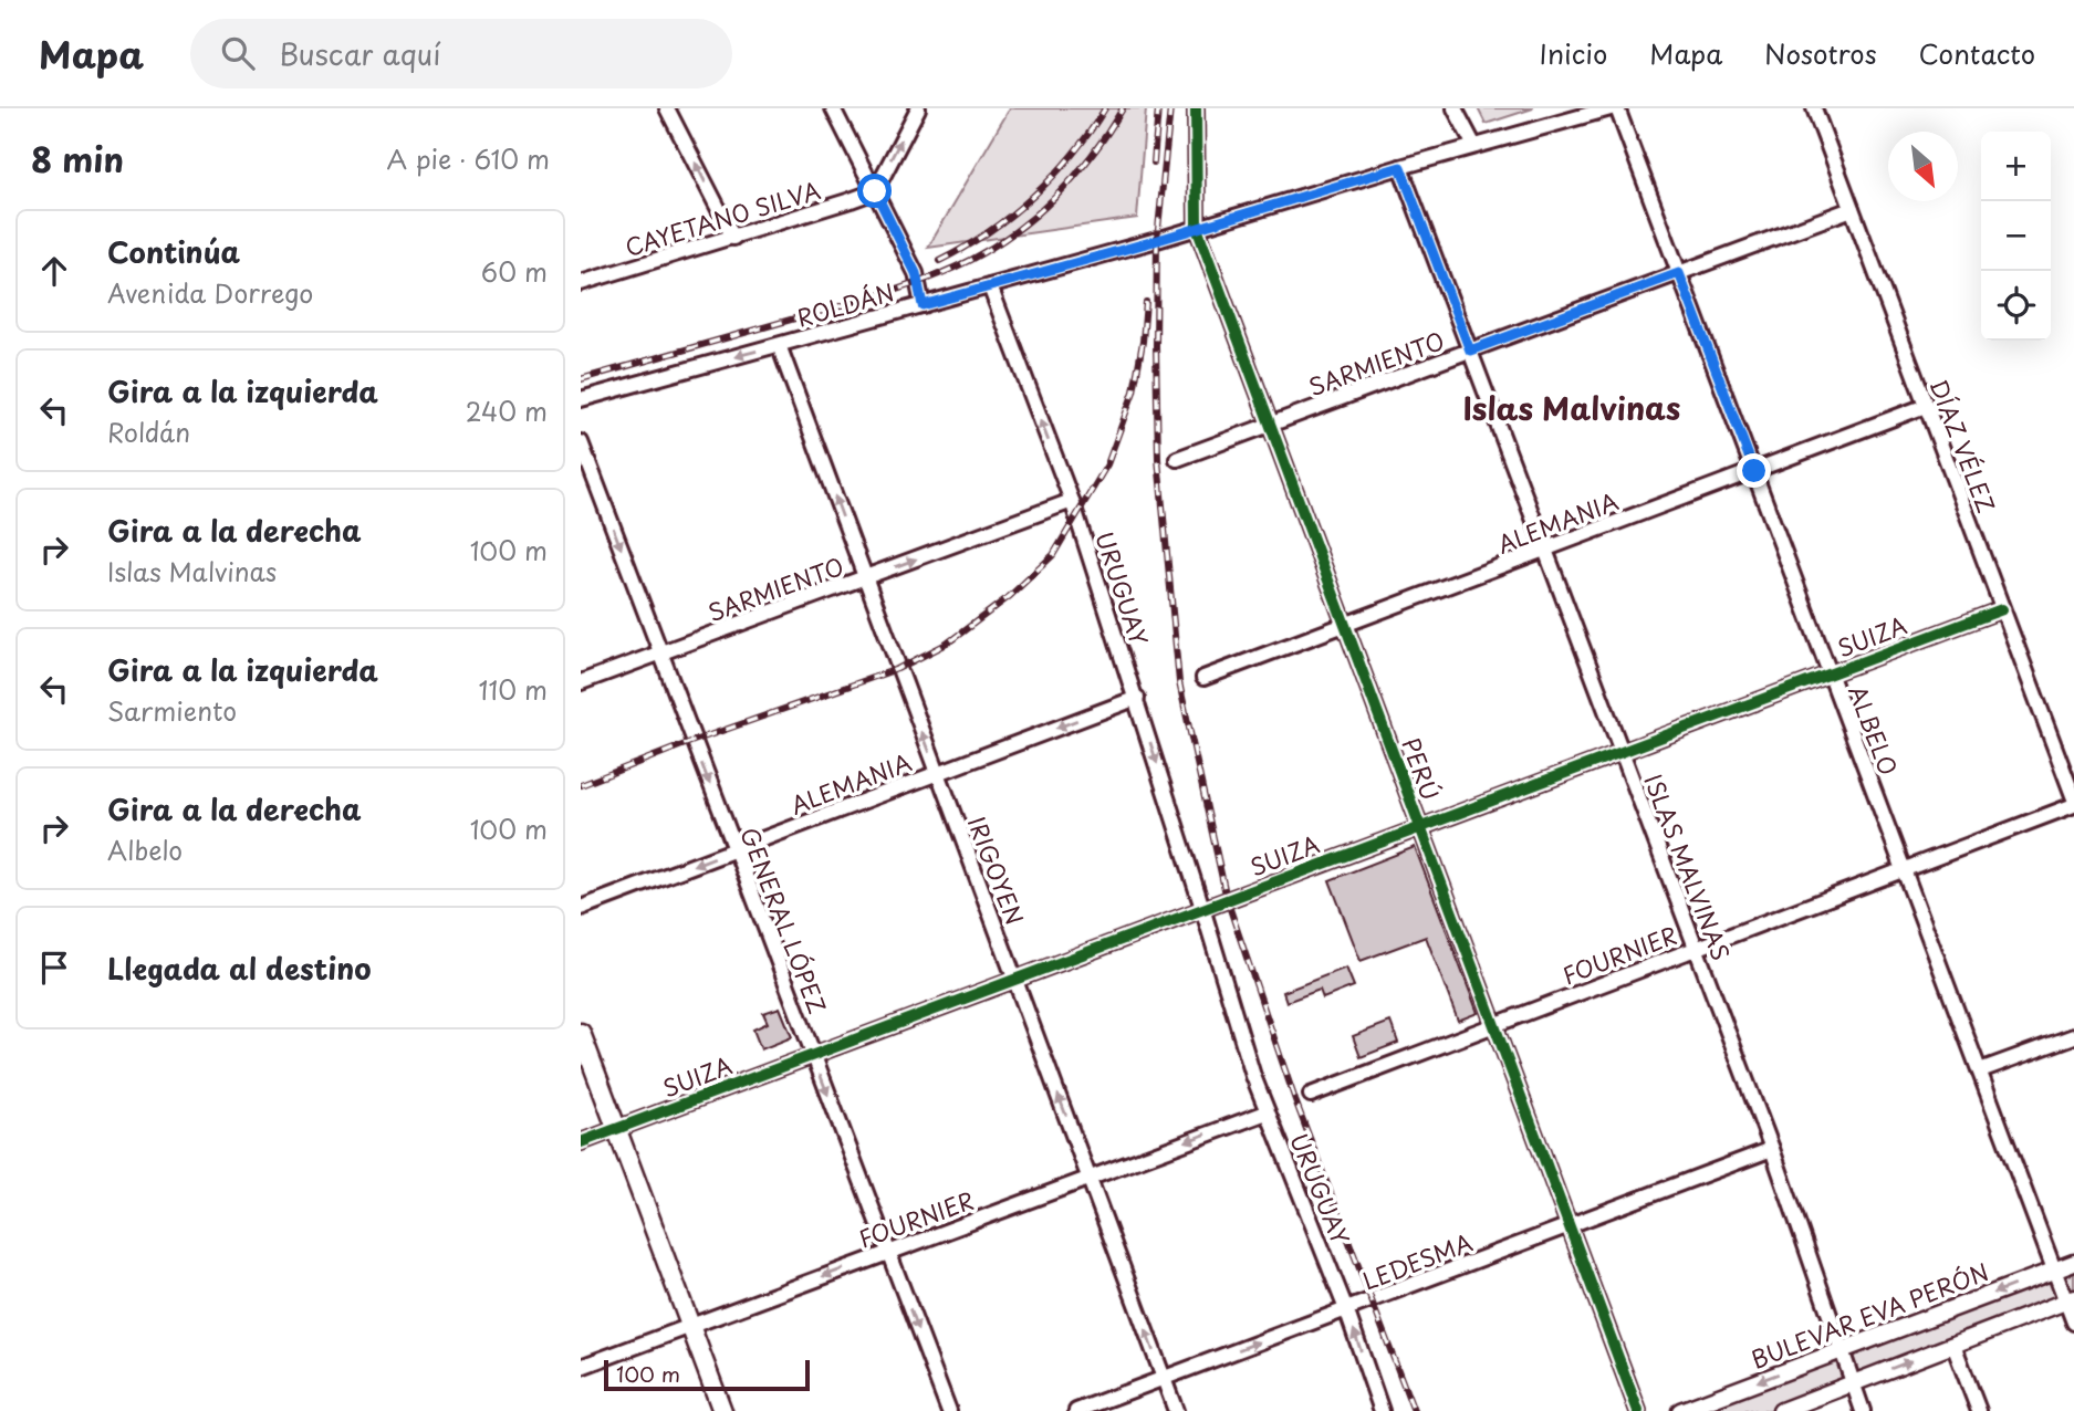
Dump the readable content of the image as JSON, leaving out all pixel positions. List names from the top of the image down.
{
  "streets": {
    "street": [
      "CAYETANO SILVA",
      "ROLDÁN",
      "SARMIENTO",
      "DÍAZ VÉLEZ",
      "ALEMANIA",
      "URUGUAY",
      "SUIZA",
      "ALBELO",
      "PERÚ",
      "ISLAS MALVINAS",
      "IRIGOYEN",
      "GENERAL LÓPEZ",
      "FOURNIER",
      "LEDESMA",
      "BULEVAR EVA PERÓN"
    ]
  },
  "crossings": [
    ["ROLDÁN", "URUGUAY"],
    ["ROLDÁN", "PERÚ"],
    ["ROLDÁN", "ISLAS MALVINAS"],
    ["ROLDÁN", "IRIGOYEN"],
    ["SARMIENTO", "DÍAZ VÉLEZ"],
    ["SARMIENTO", "URUGUAY"],
    ["SARMIENTO", "ALBELO"],
    ["SARMIENTO", "PERÚ"],
    ["SARMIENTO", "ISLAS MALVINAS"],
    ["SARMIENTO", "IRIGOYEN"],
    ["SARMIENTO", "GENERAL LÓPEZ"],
    ["DÍAZ VÉLEZ", "ALEMANIA"],
    ["DÍAZ VÉLEZ", "SUIZA"],
    ["ALEMANIA", "URUGUAY"],
    ["ALEMANIA", "ALBELO"],
    ["ALEMANIA", "PERÚ"],
    ["ALEMANIA", "ISLAS MALVINAS"],
    ["ALEMANIA", "IRIGOYEN"],
    ["ALEMANIA", "GENERAL LÓPEZ"],
    ["URUGUAY", "SUIZA"],
    ["URUGUAY", "FOURNIER"],
    ["URUGUAY", "LEDESMA"],
    ["SUIZA", "ALBELO"],
    ["SUIZA", "PERÚ"],
    ["SUIZA", "ISLAS MALVINAS"],
    ["SUIZA", "IRIGOYEN"],
    ["SUIZA", "GENERAL LÓPEZ"],
    ["ALBELO", "FOURNIER"],
    ["ALBELO", "BULEVAR EVA PERÓN"],
    ["PERÚ", "FOURNIER"],
    ["PERÚ", "LEDESMA"],
    ["ISLAS MALVINAS", "FOURNIER"],
    ["ISLAS MALVINAS", "LEDESMA"],
    ["ISLAS MALVINAS", "BULEVAR EVA PERÓN"],
    ["IRIGOYEN", "FOURNIER"],
    ["IRIGOYEN", "LEDESMA"],
    ["GENERAL LÓPEZ", "FOURNIER"]
  ],
  "one_way": ["IRIGOYEN", "GENERAL LÓPEZ"],
  "districts": ["Islas Malvinas"],
  "scale_bar": "100 m",
  "north": "bottom right",
  "page": {
    "header": "Mapa",
    "search": "Buscar aquí",
    "nav": [
      "Inicio",
      "Mapa",
      "Nosotros",
      "Contacto"
    ],
    "heading": ["8 min", "A pie · 610 m"],
    "map_buttons": ["+", "−"],
    "list": [
      ["Continúa", "Avenida Dorrego", "60 m"],
      ["Gira a la izquierda", "Roldán", "240 m"],
      ["Gira a la derecha", "Islas Malvinas", "100 m"],
      ["Gira a la izquierda", "Sarmiento", "110 m"],
      ["Gira a la derecha", "Albelo", "100 m"],
      "Llegada al destino"
    ],
    "scale": "100 m"
  }
}
